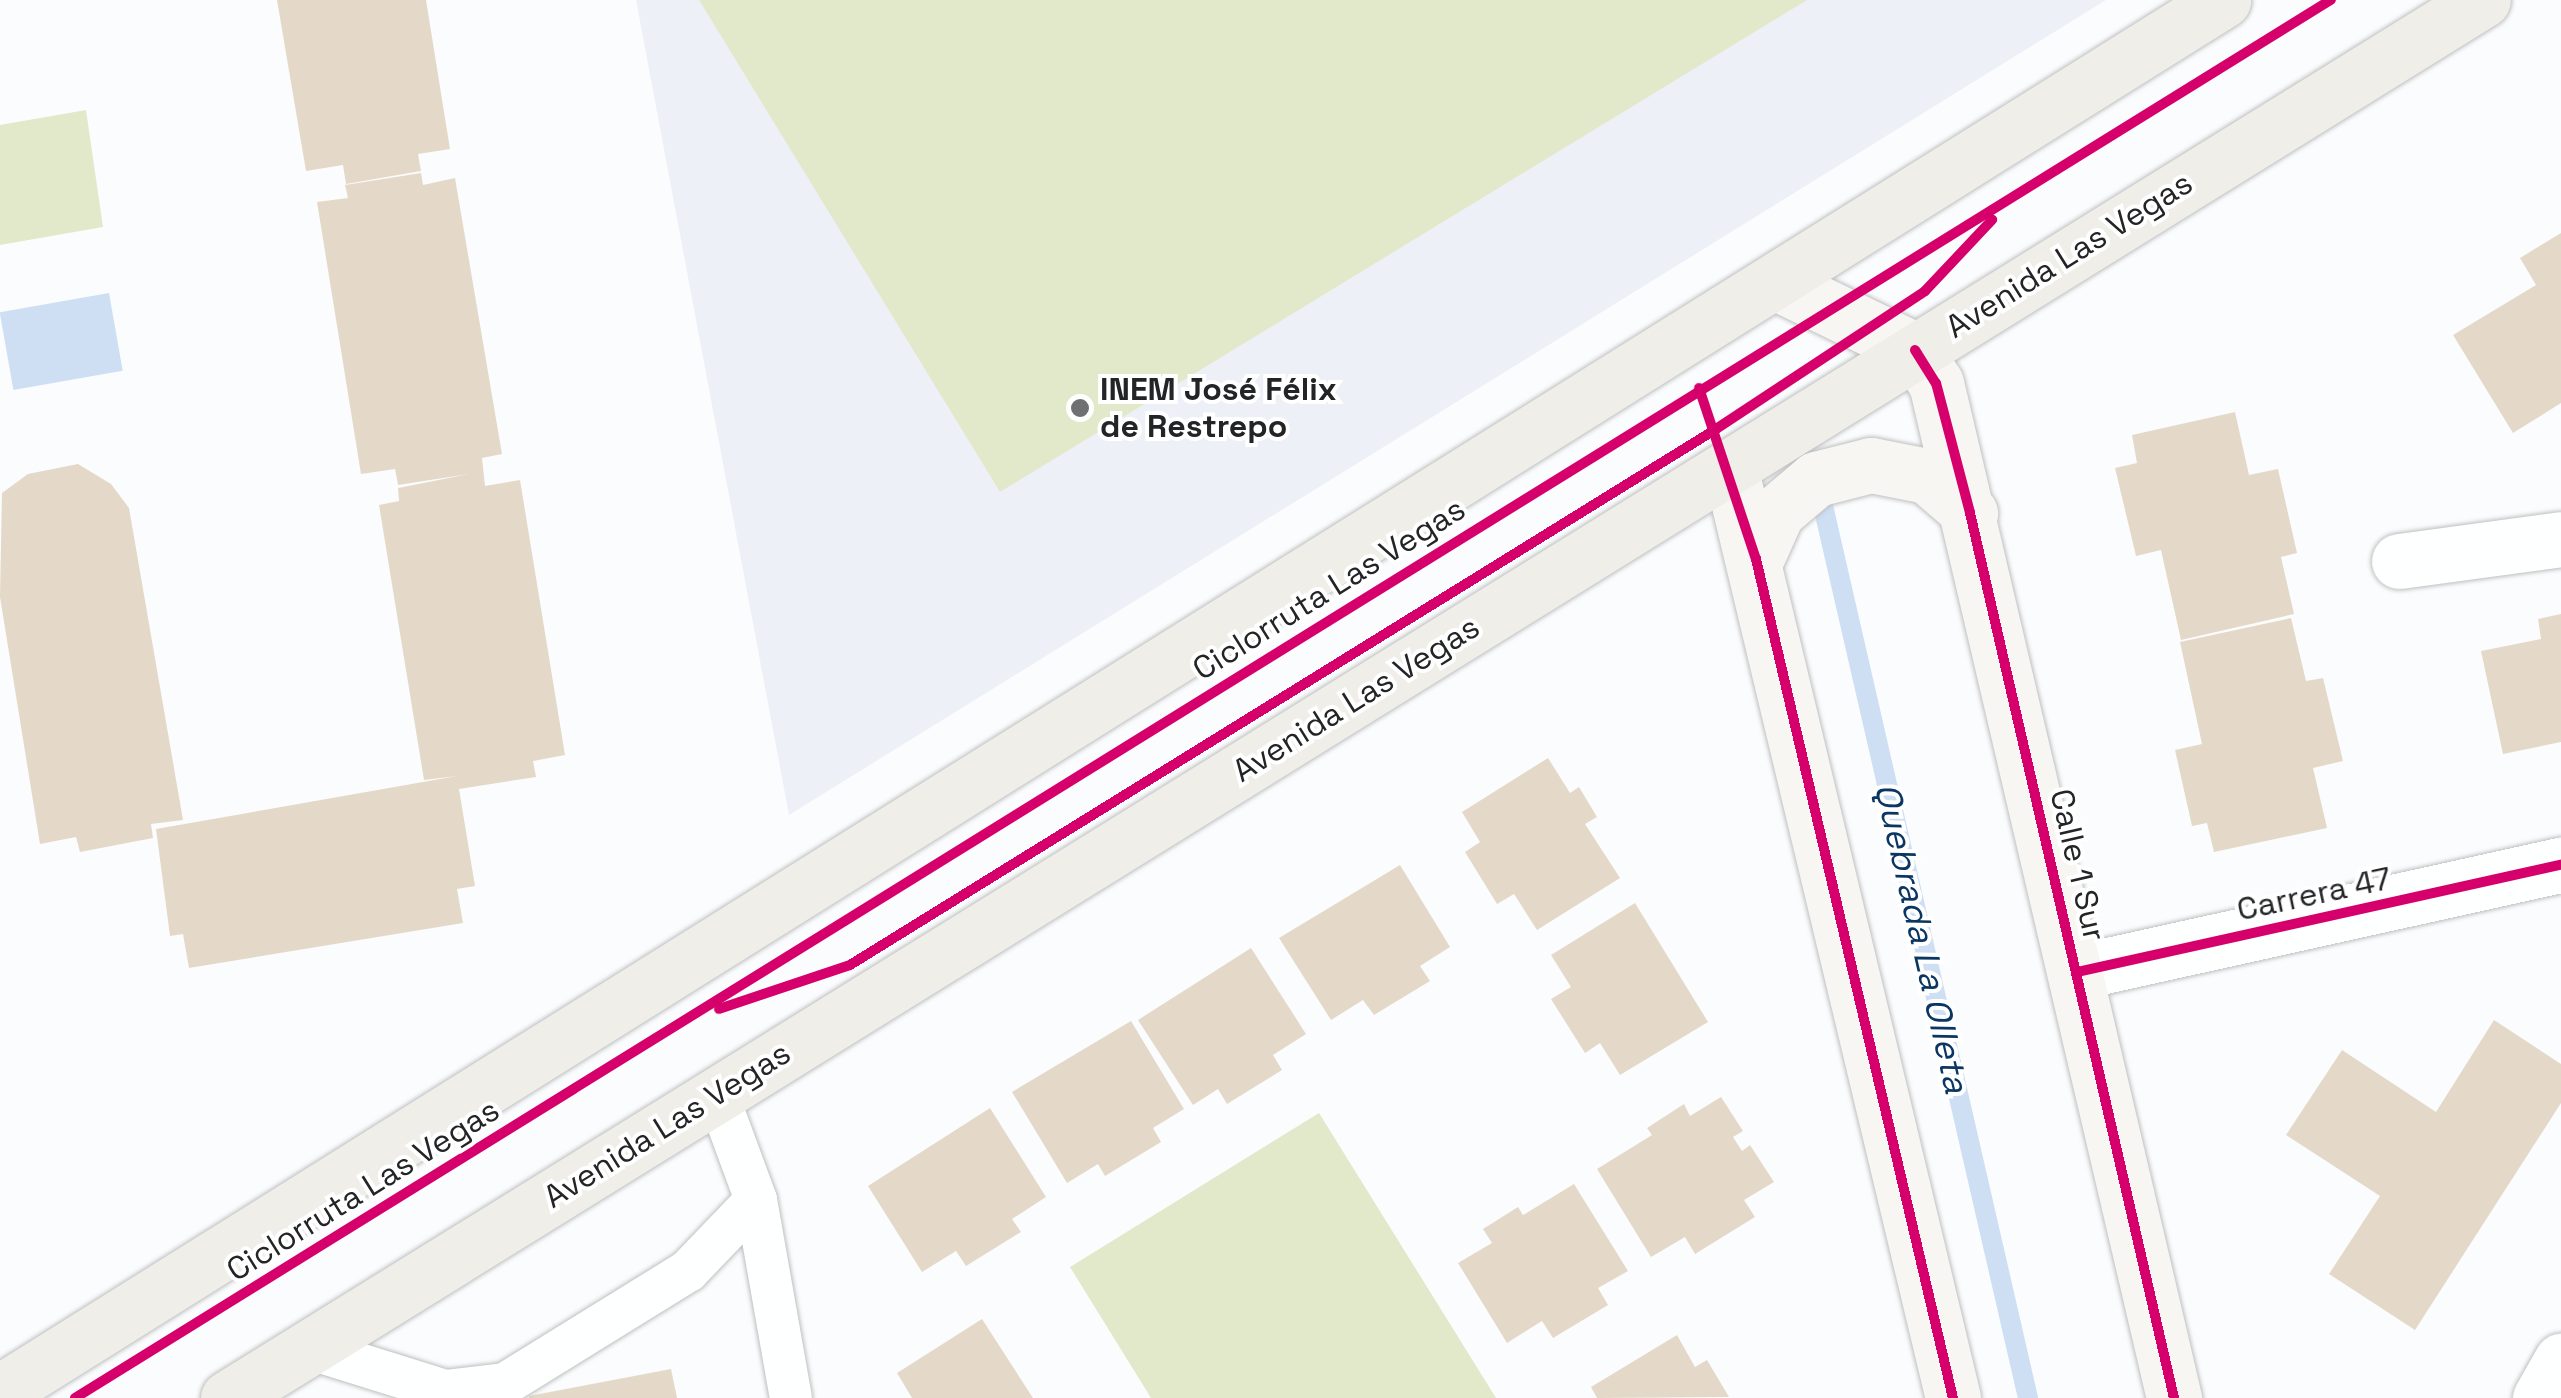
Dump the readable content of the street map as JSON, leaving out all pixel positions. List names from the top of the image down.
{
  "streets": {
    "main road": ["Avenida Las Vegas"],
    "street": ["Calle 1 Sur", "Carrera 47"],
    "cycle path": ["Ciclorruta Las Vegas"]
  },
  "crossings": [
    ["Avenida Las Vegas", "Calle 1 Sur"],
    ["Calle 1 Sur", "Carrera 47"]
  ],
  "water": ["Quebrada La Olleta"],
  "places": ["INEM José Félix de Restrepo"]
}
